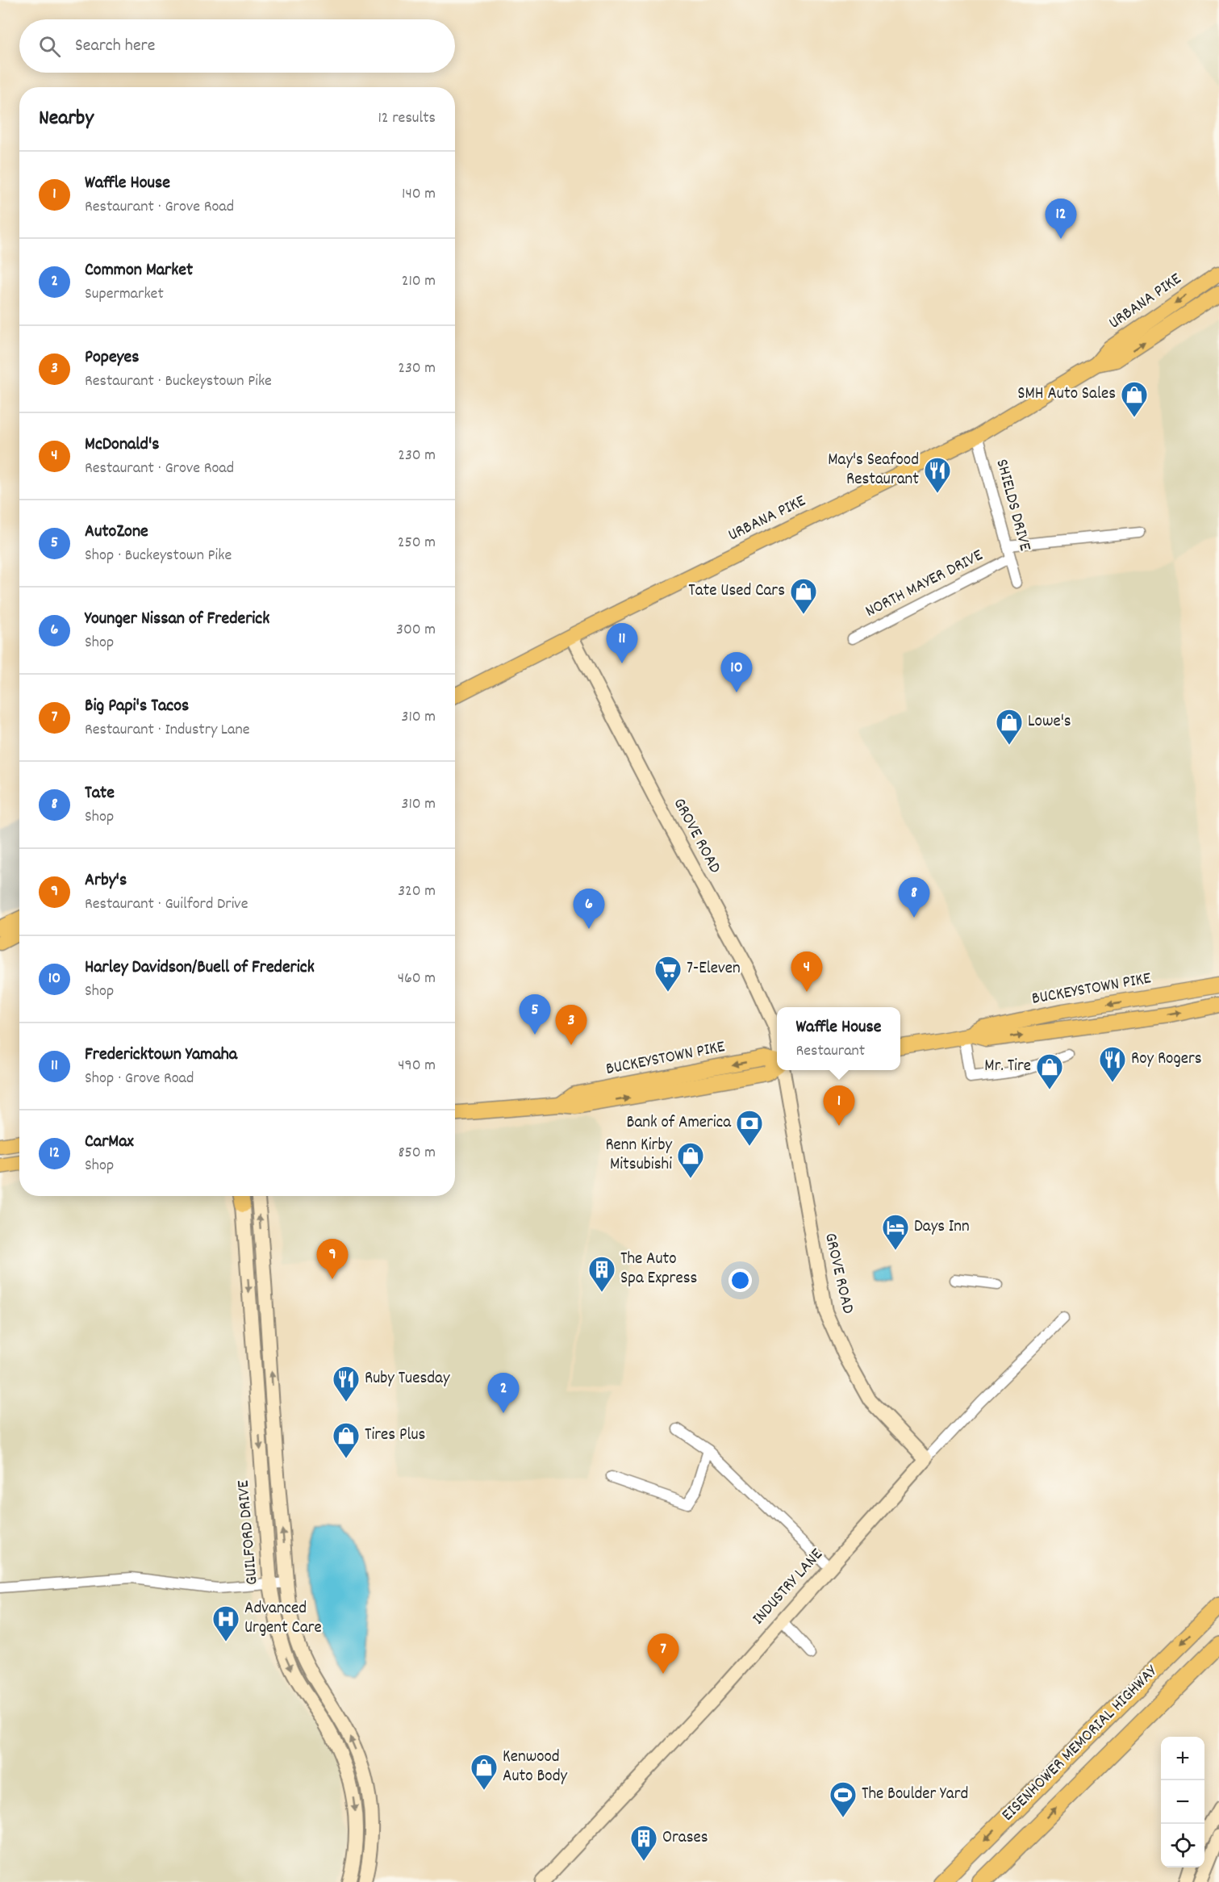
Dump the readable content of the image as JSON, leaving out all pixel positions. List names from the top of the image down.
{
  "streets": {
    "highway": ["EISENHOWER MEMORIAL HIGHWAY"],
    "main road": [
      "URBANA PIKE",
      "GROVE ROAD",
      "BUCKEYSTOWN PIKE",
      "GUILFORD DRIVE",
      "INDUSTRY LANE"
    ],
    "street": ["SHIELDS DRIVE", "NORTH MAYER DRIVE"]
  },
  "crossings": [
    ["URBANA PIKE", "SHIELDS DRIVE"],
    ["URBANA PIKE", "GROVE ROAD"],
    ["SHIELDS DRIVE", "NORTH MAYER DRIVE"],
    ["GROVE ROAD", "INDUSTRY LANE"]
  ],
  "places": {
    "shop": [
      "SMH Auto Sales",
      "Tate Used Cars",
      "Lowe's",
      "Mr. Tire",
      "Renn Kirby Mitsubishi",
      "Tires Plus",
      "Kenwood Auto Body"
    ],
    "restaurant": ["May's Seafood Restaurant", "Roy Rogers", "Ruby Tuesday"],
    "supermarket": ["7-Eleven"],
    "bank": ["Bank of America"],
    "hotel": ["Days Inn"],
    "building": ["The Auto Spa Express", "Orases"],
    "hospital": ["Advanced Urgent Care"],
    "sports": ["The Boulder Yard"]
  },
  "page": {
    "search": "Search here",
    "heading": ["Nearby", "12 results"],
    "list": [
      {
        "mark": "1",
        "name": "Waffle House",
        "note": "Restaurant · Grove Road",
        "value": "140 m"
      },
      {
        "mark": "2",
        "name": "Common Market",
        "note": "Supermarket",
        "value": "210 m"
      },
      {
        "mark": "3",
        "name": "Popeyes",
        "note": "Restaurant · Buckeystown Pike",
        "value": "230 m"
      },
      {
        "mark": "4",
        "name": "McDonald's",
        "note": "Restaurant · Grove Road",
        "value": "230 m"
      },
      {
        "mark": "5",
        "name": "AutoZone",
        "note": "Shop · Buckeystown Pike",
        "value": "250 m"
      },
      {
        "mark": "6",
        "name": "Younger Nissan of Frederick",
        "note": "Shop",
        "value": "300 m"
      },
      {
        "mark": "7",
        "name": "Big Papi's Tacos",
        "note": "Restaurant · Industry Lane",
        "value": "310 m"
      },
      {
        "mark": "8",
        "name": "Tate",
        "note": "Shop",
        "value": "310 m"
      },
      {
        "mark": "9",
        "name": "Arby's",
        "note": "Restaurant · Guilford Drive",
        "value": "320 m"
      },
      {
        "mark": "10",
        "name": "Harley Davidson/Buell of Frederick",
        "note": "Shop",
        "value": "460 m"
      },
      {
        "mark": "11",
        "name": "Fredericktown Yamaha",
        "note": "Shop · Grove Road",
        "value": "490 m"
      },
      {
        "mark": "12",
        "name": "CarMax",
        "note": "Shop",
        "value": "850 m"
      }
    ],
    "pins": [
      "12",
      "11",
      "10",
      "8",
      "6",
      "4",
      "5",
      "3",
      "1",
      "9",
      "2",
      "7"
    ],
    "popup": ["Waffle House", "Restaurant"],
    "map_buttons": ["+", "−"]
  }
}
